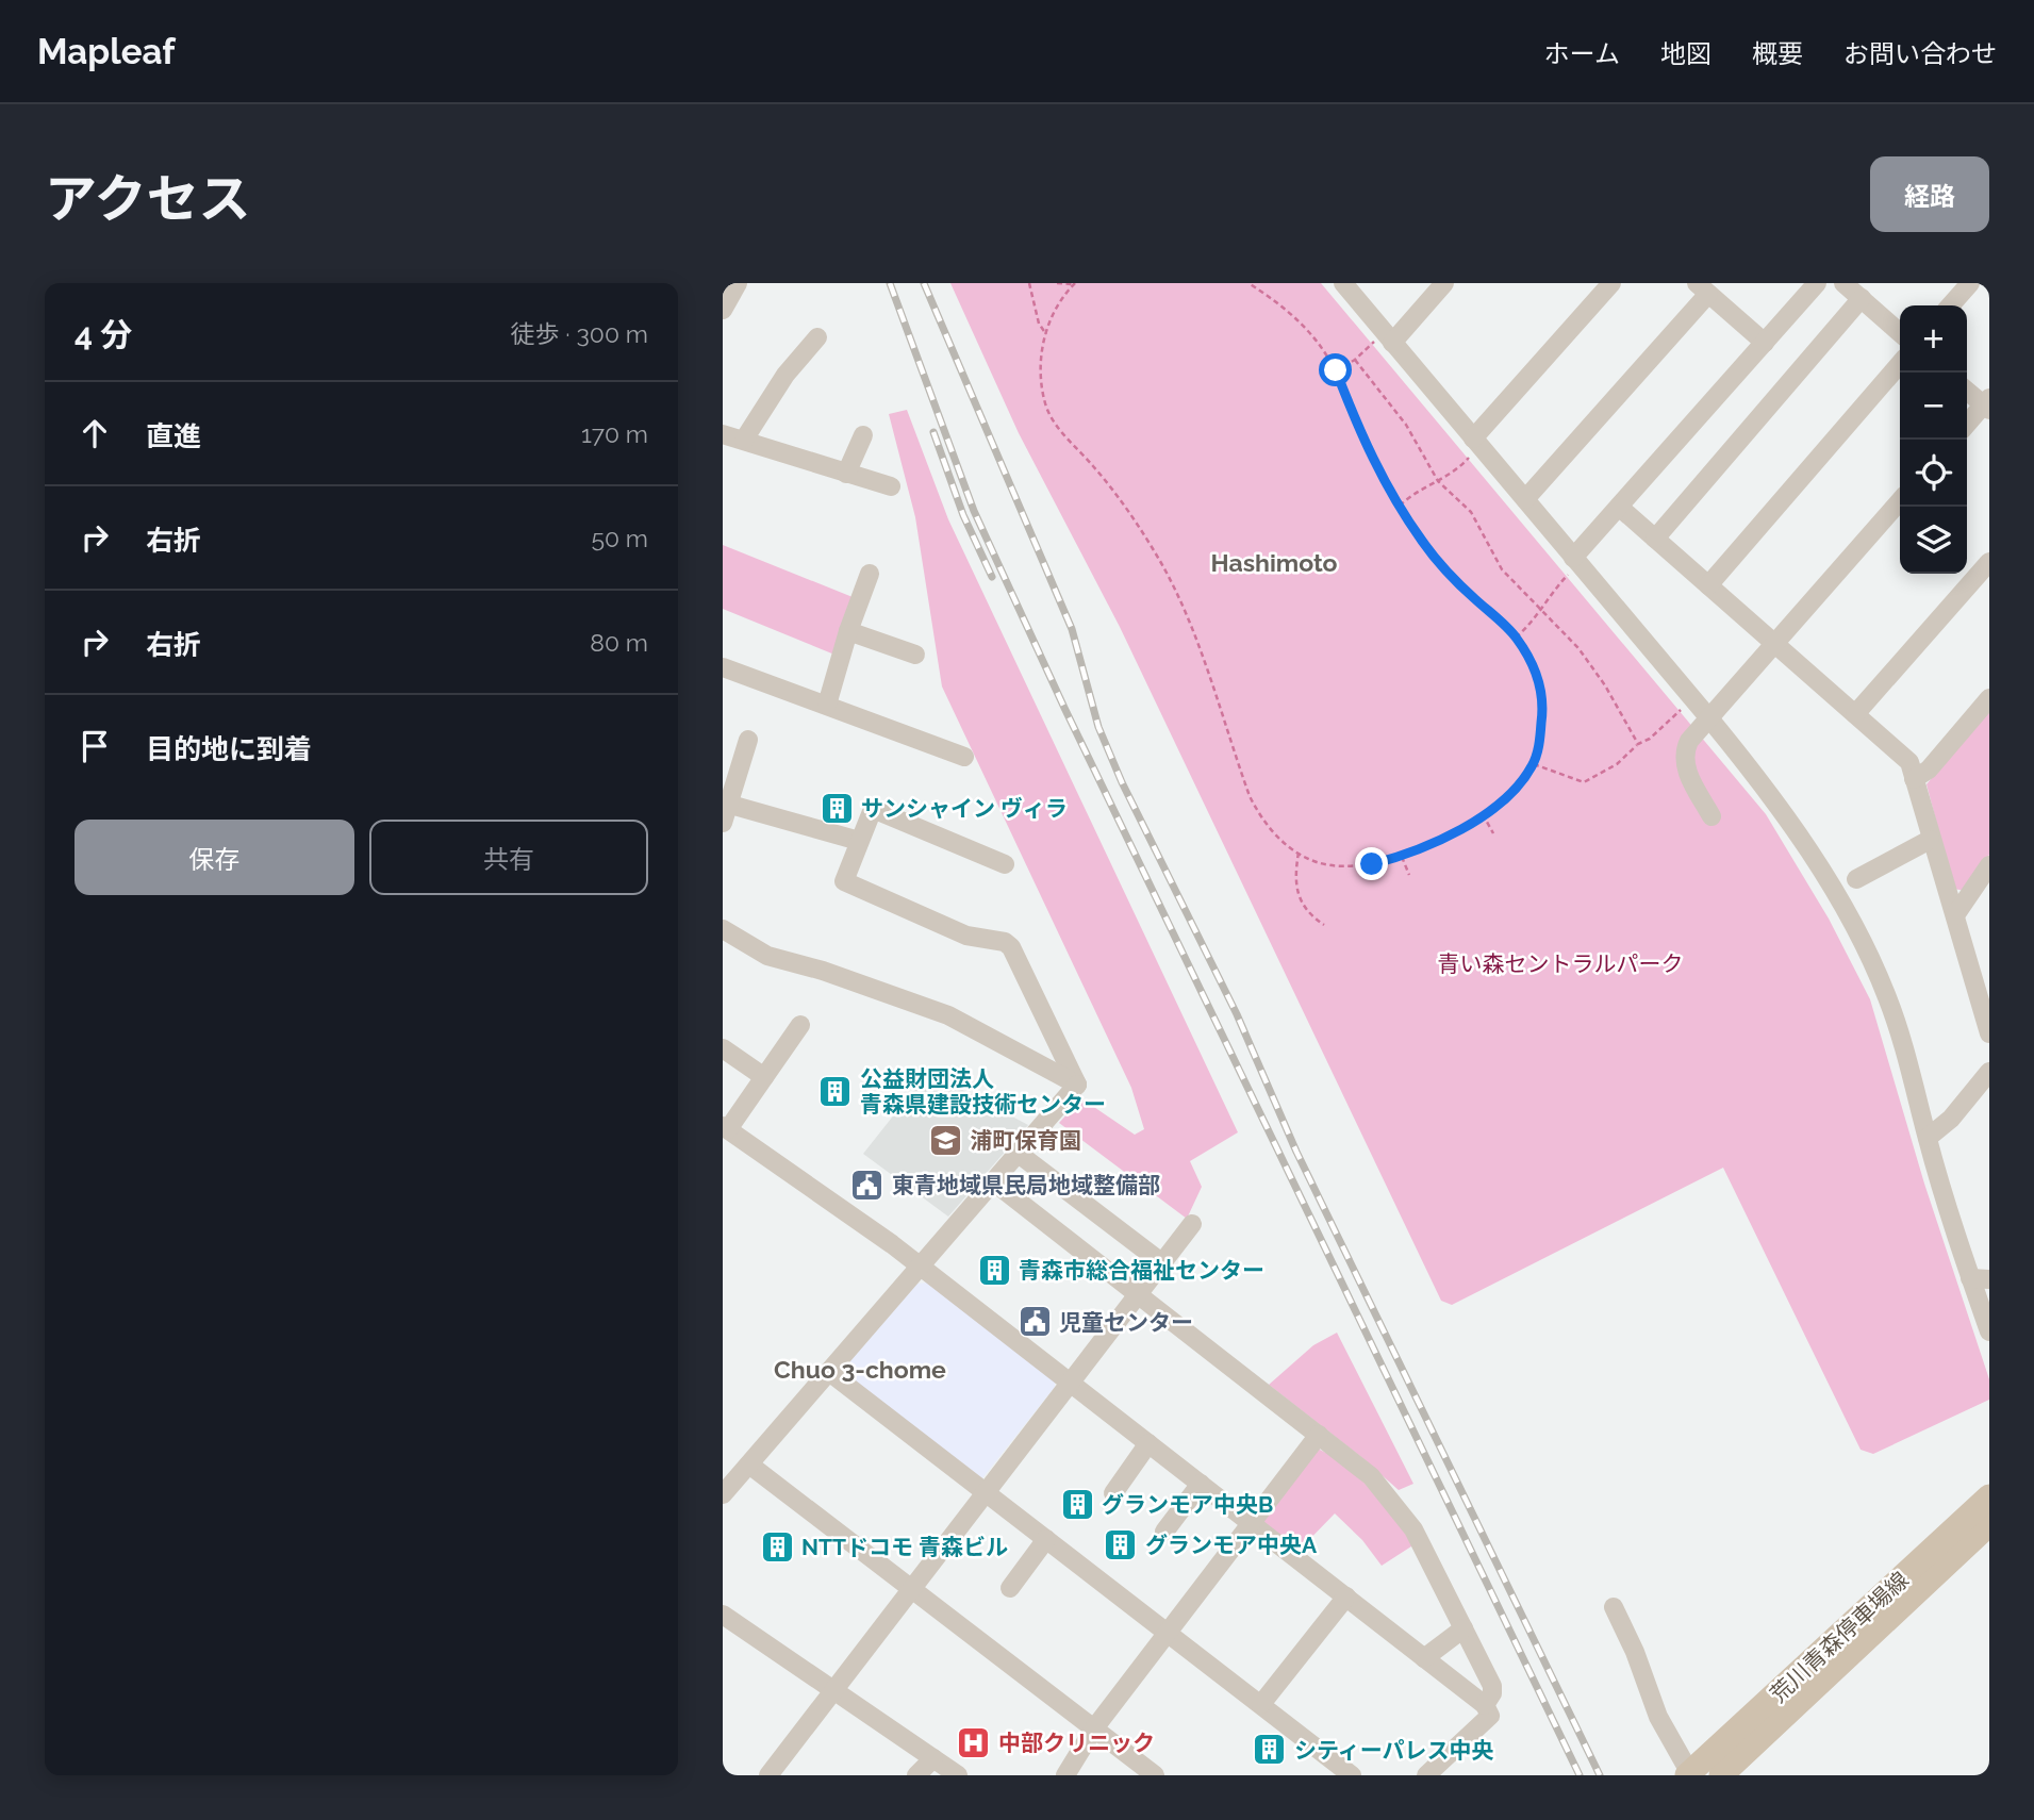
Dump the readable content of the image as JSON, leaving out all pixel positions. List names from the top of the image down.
{
  "streets": {
    "main road": ["荒川青森停車場線"]
  },
  "districts": ["Hashimoto", "Chuo 3-chome"],
  "parks": ["青い森セントラルパーク"],
  "places": {
    "building": [
      "サンシャイン ヴィラ",
      "公益財団法人 青森県建設技術センター",
      "青森市総合福祉センター",
      "グランモア中央B",
      "グランモア中央A",
      "NTTドコモ 青森ビル",
      "シティーパレス中央"
    ],
    "school or university": ["浦町保育園"],
    "public building": ["東青地域県民局地域整備部", "児童センター"],
    "hospital": ["中部クリニック"]
  },
  "page": {
    "header": "Mapleaf",
    "nav": [
      "ホーム",
      "地図",
      "概要",
      "お問い合わせ"
    ],
    "title": "アクセス",
    "buttons": [
      "経路",
      ["保存", "共有"]
    ],
    "heading": ["4 分", "徒歩 · 300 m"],
    "map_buttons": ["+", "−"],
    "list": [
      ["直進", "170 m"],
      ["右折", "50 m"],
      ["右折", "80 m"],
      "目的地に到着"
    ]
  }
}
